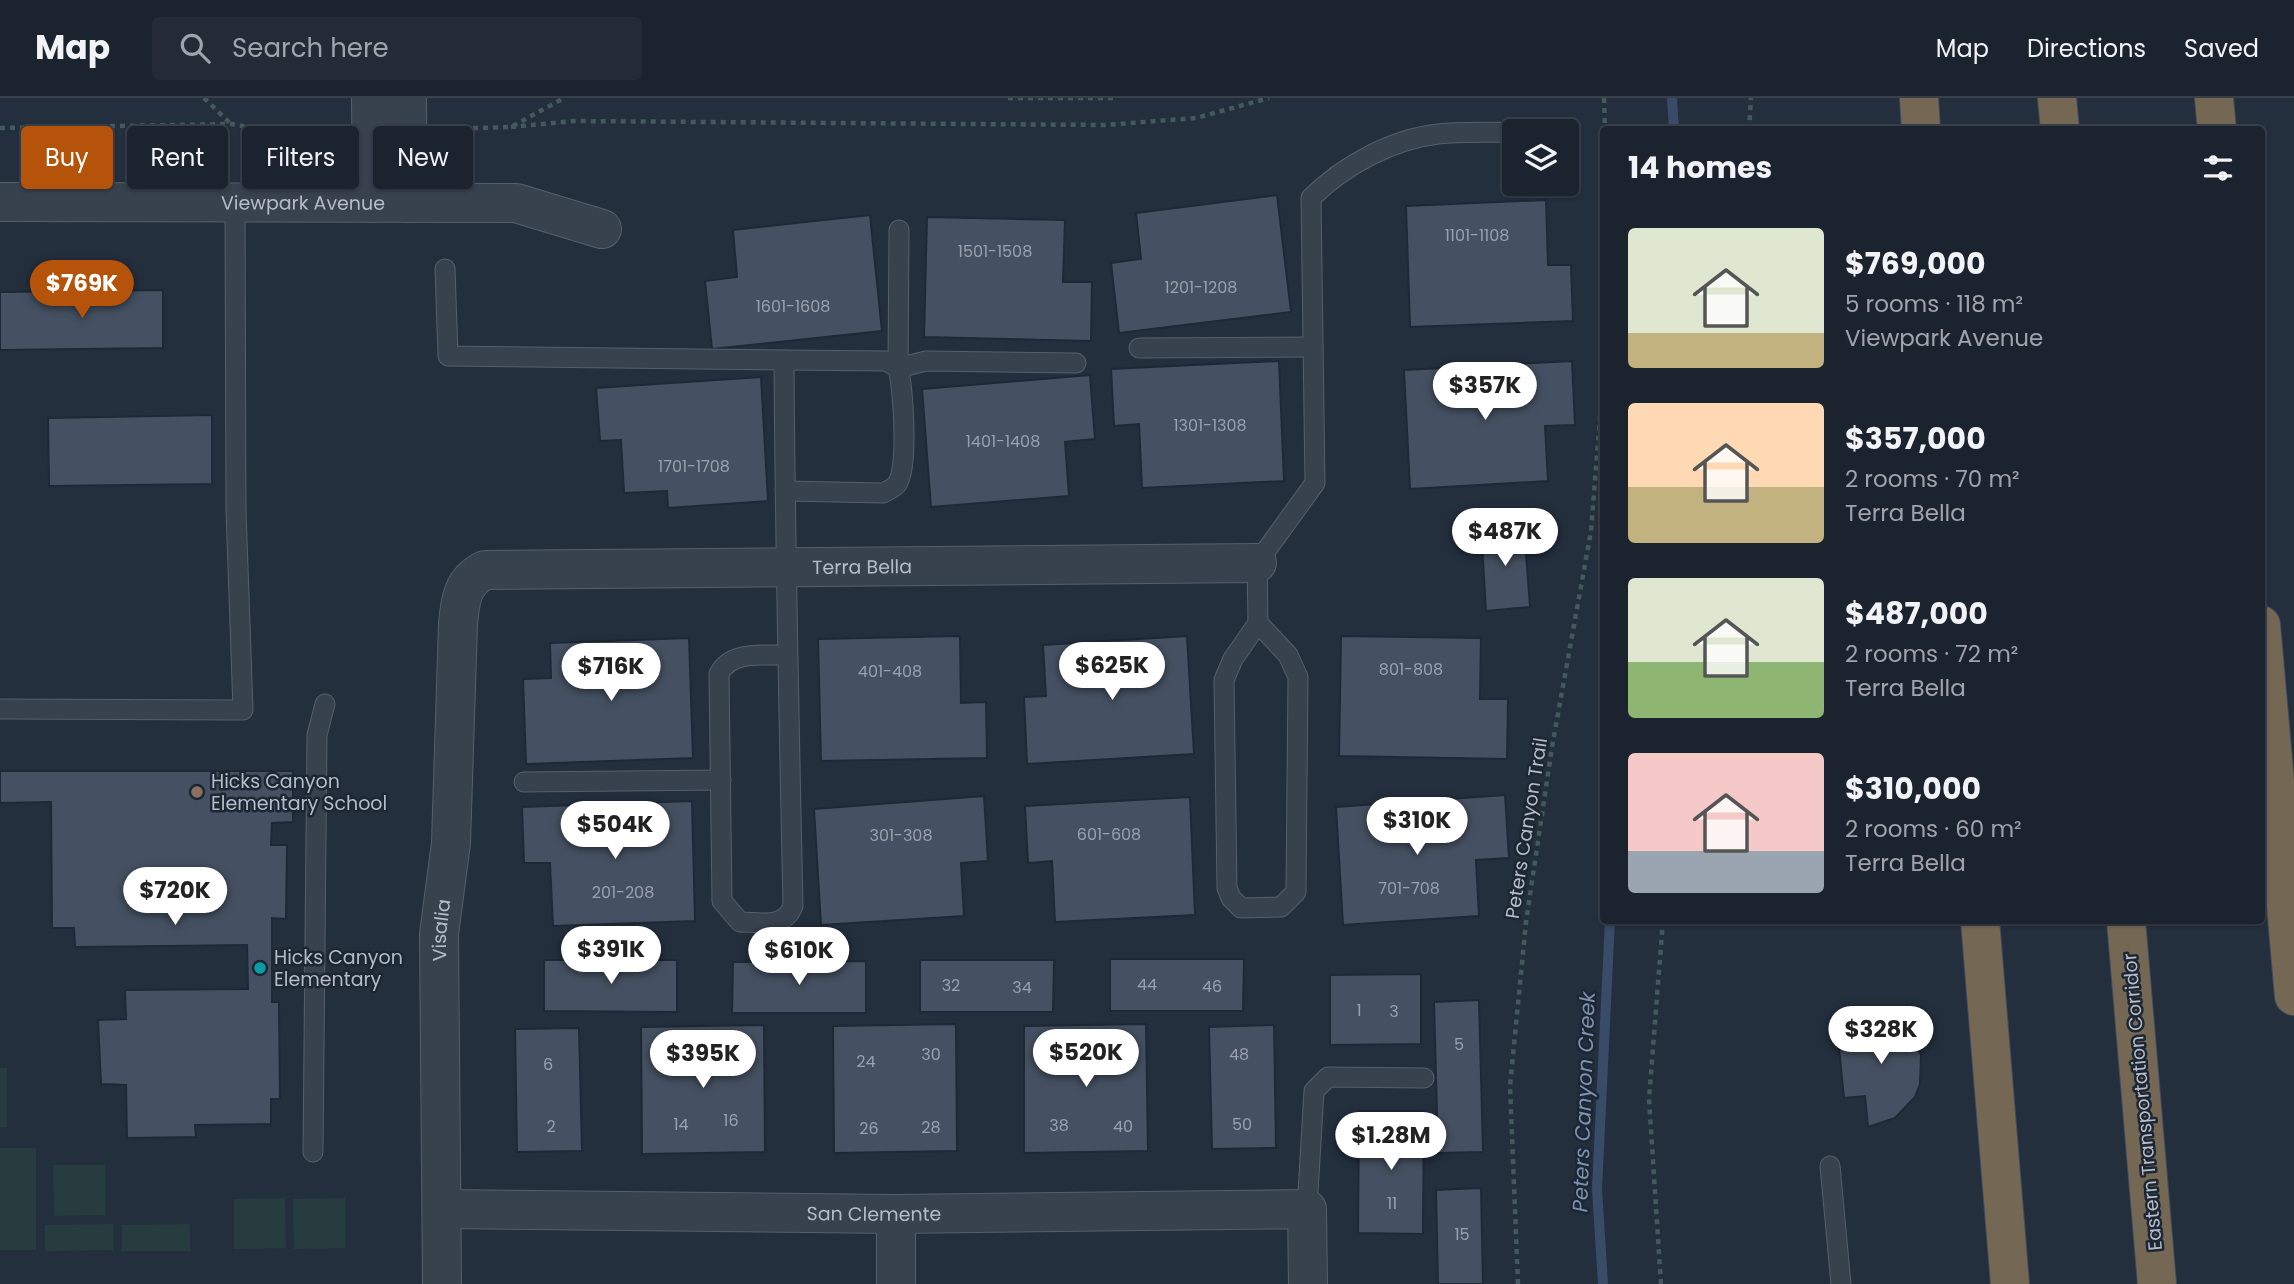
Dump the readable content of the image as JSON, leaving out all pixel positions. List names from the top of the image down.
{
  "streets": {
    "highway": ["Eastern Transportation Corridor"],
    "street": [
      "Viewpark Avenue",
      "Terra Bella",
      "Visalia",
      "San Clemente"
    ],
    "path": ["Peters Canyon Trail"]
  },
  "crossings": [
    ["Terra Bella", "Visalia"],
    ["Visalia", "San Clemente"]
  ],
  "water": ["Peters Canyon Creek"],
  "places": ["Hicks Canyon Elementary School", "Hicks Canyon Elementary"],
  "house_numbers": [
    "1101-1108",
    "1501-1508",
    "1201-1208",
    "1601-1608",
    "1301-1308",
    "1401-1408",
    "1701-1708",
    "801-808",
    "401-408",
    "601-608",
    "301-308",
    "701-708",
    "201-208",
    "44",
    "32",
    "46",
    "34",
    "1",
    "3",
    "5",
    "30",
    "48",
    "24",
    "6",
    "16",
    "14",
    "50",
    "38",
    "2",
    "40",
    "28",
    "26",
    "11",
    "15"
  ],
  "page": {
    "header": "Map",
    "search": "Search here",
    "nav": ["Map", "Directions", "Saved"],
    "chip": [
      "Buy",
      "Rent",
      "Filters",
      "New"
    ],
    "heading": "14 homes",
    "list": [
      {
        "name": "$769,000",
        "note": "5 rooms · 118 m² · Viewpark Avenue"
      },
      {
        "name": "$357,000",
        "note": "2 rooms · 70 m² · Terra Bella"
      },
      {
        "name": "$487,000",
        "note": "2 rooms · 72 m² · Terra Bella"
      },
      {
        "name": "$310,000",
        "note": "2 rooms · 60 m² · Terra Bella"
      }
    ],
    "price": [
      "$769K",
      "$357K",
      "$487K",
      "$625K",
      "$716K",
      "$310K",
      "$504K",
      "$720K",
      "$391K",
      "$610K",
      "$328K",
      "$520K",
      "$395K",
      "$1.28M"
    ]
  }
}
